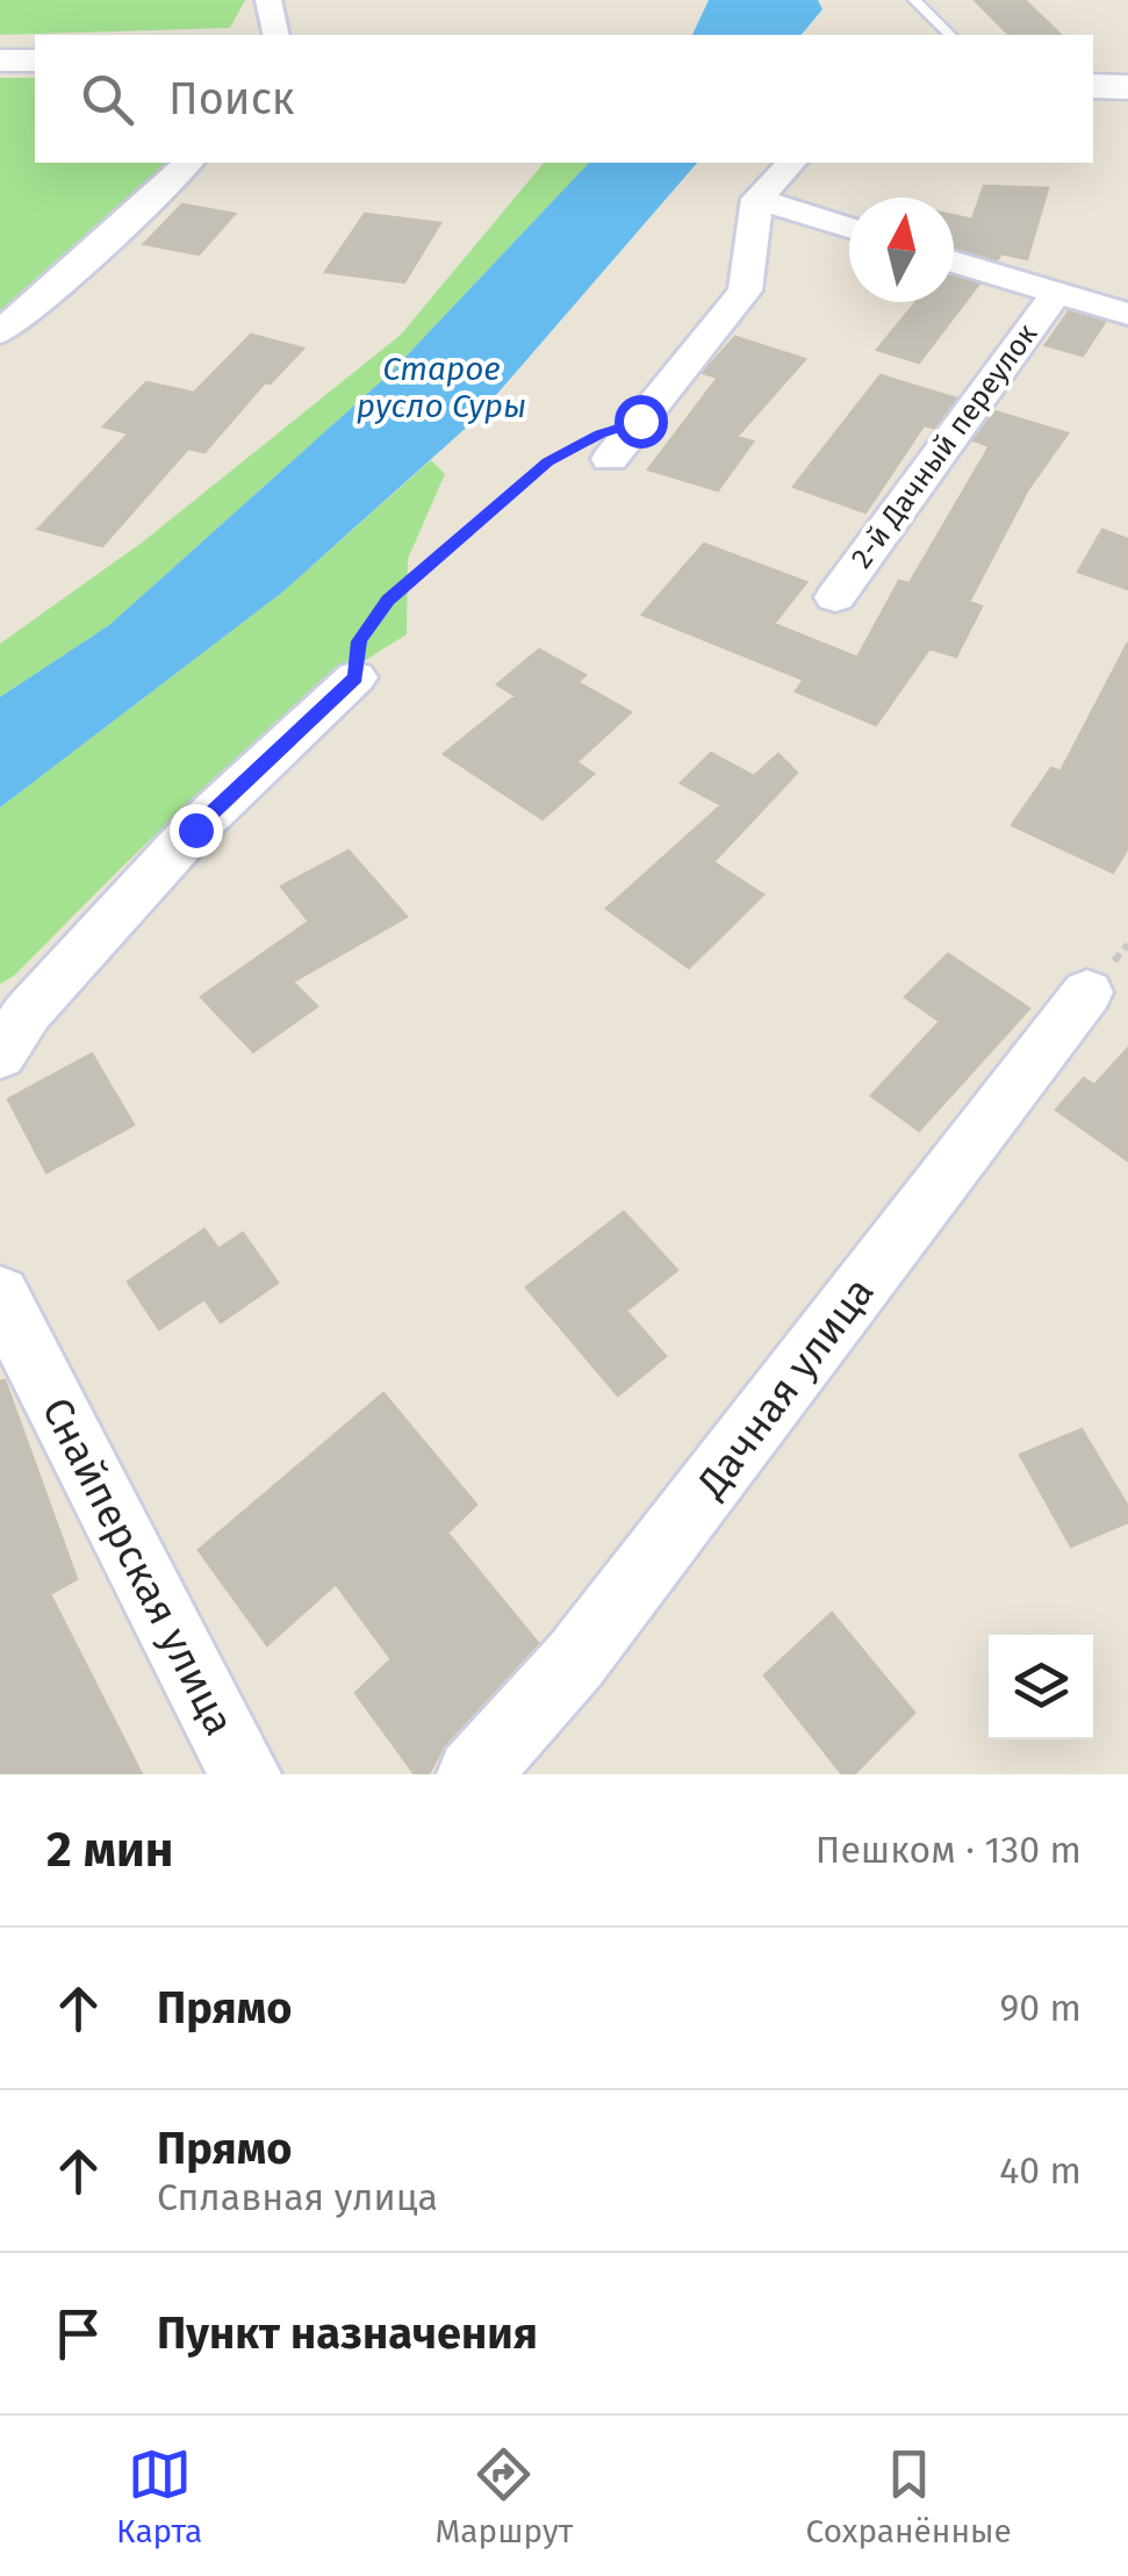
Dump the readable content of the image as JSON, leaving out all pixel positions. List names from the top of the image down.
{
  "streets": {
    "street": ["2-й Дачный переулок", "Дачная улица", "Снайперская улица"]
  },
  "water": ["Старое русло Суры"],
  "north": "top",
  "page": {
    "search": "Поиск",
    "heading": ["2 мин", "Пешком · 130 m"],
    "list": [
      ["Прямо", "90 m"],
      ["Прямо", "Сплавная улица", "40 m"],
      "Пункт назначения"
    ],
    "nav": ["Карта", "Маршрут", "Сохранённые"]
  }
}
